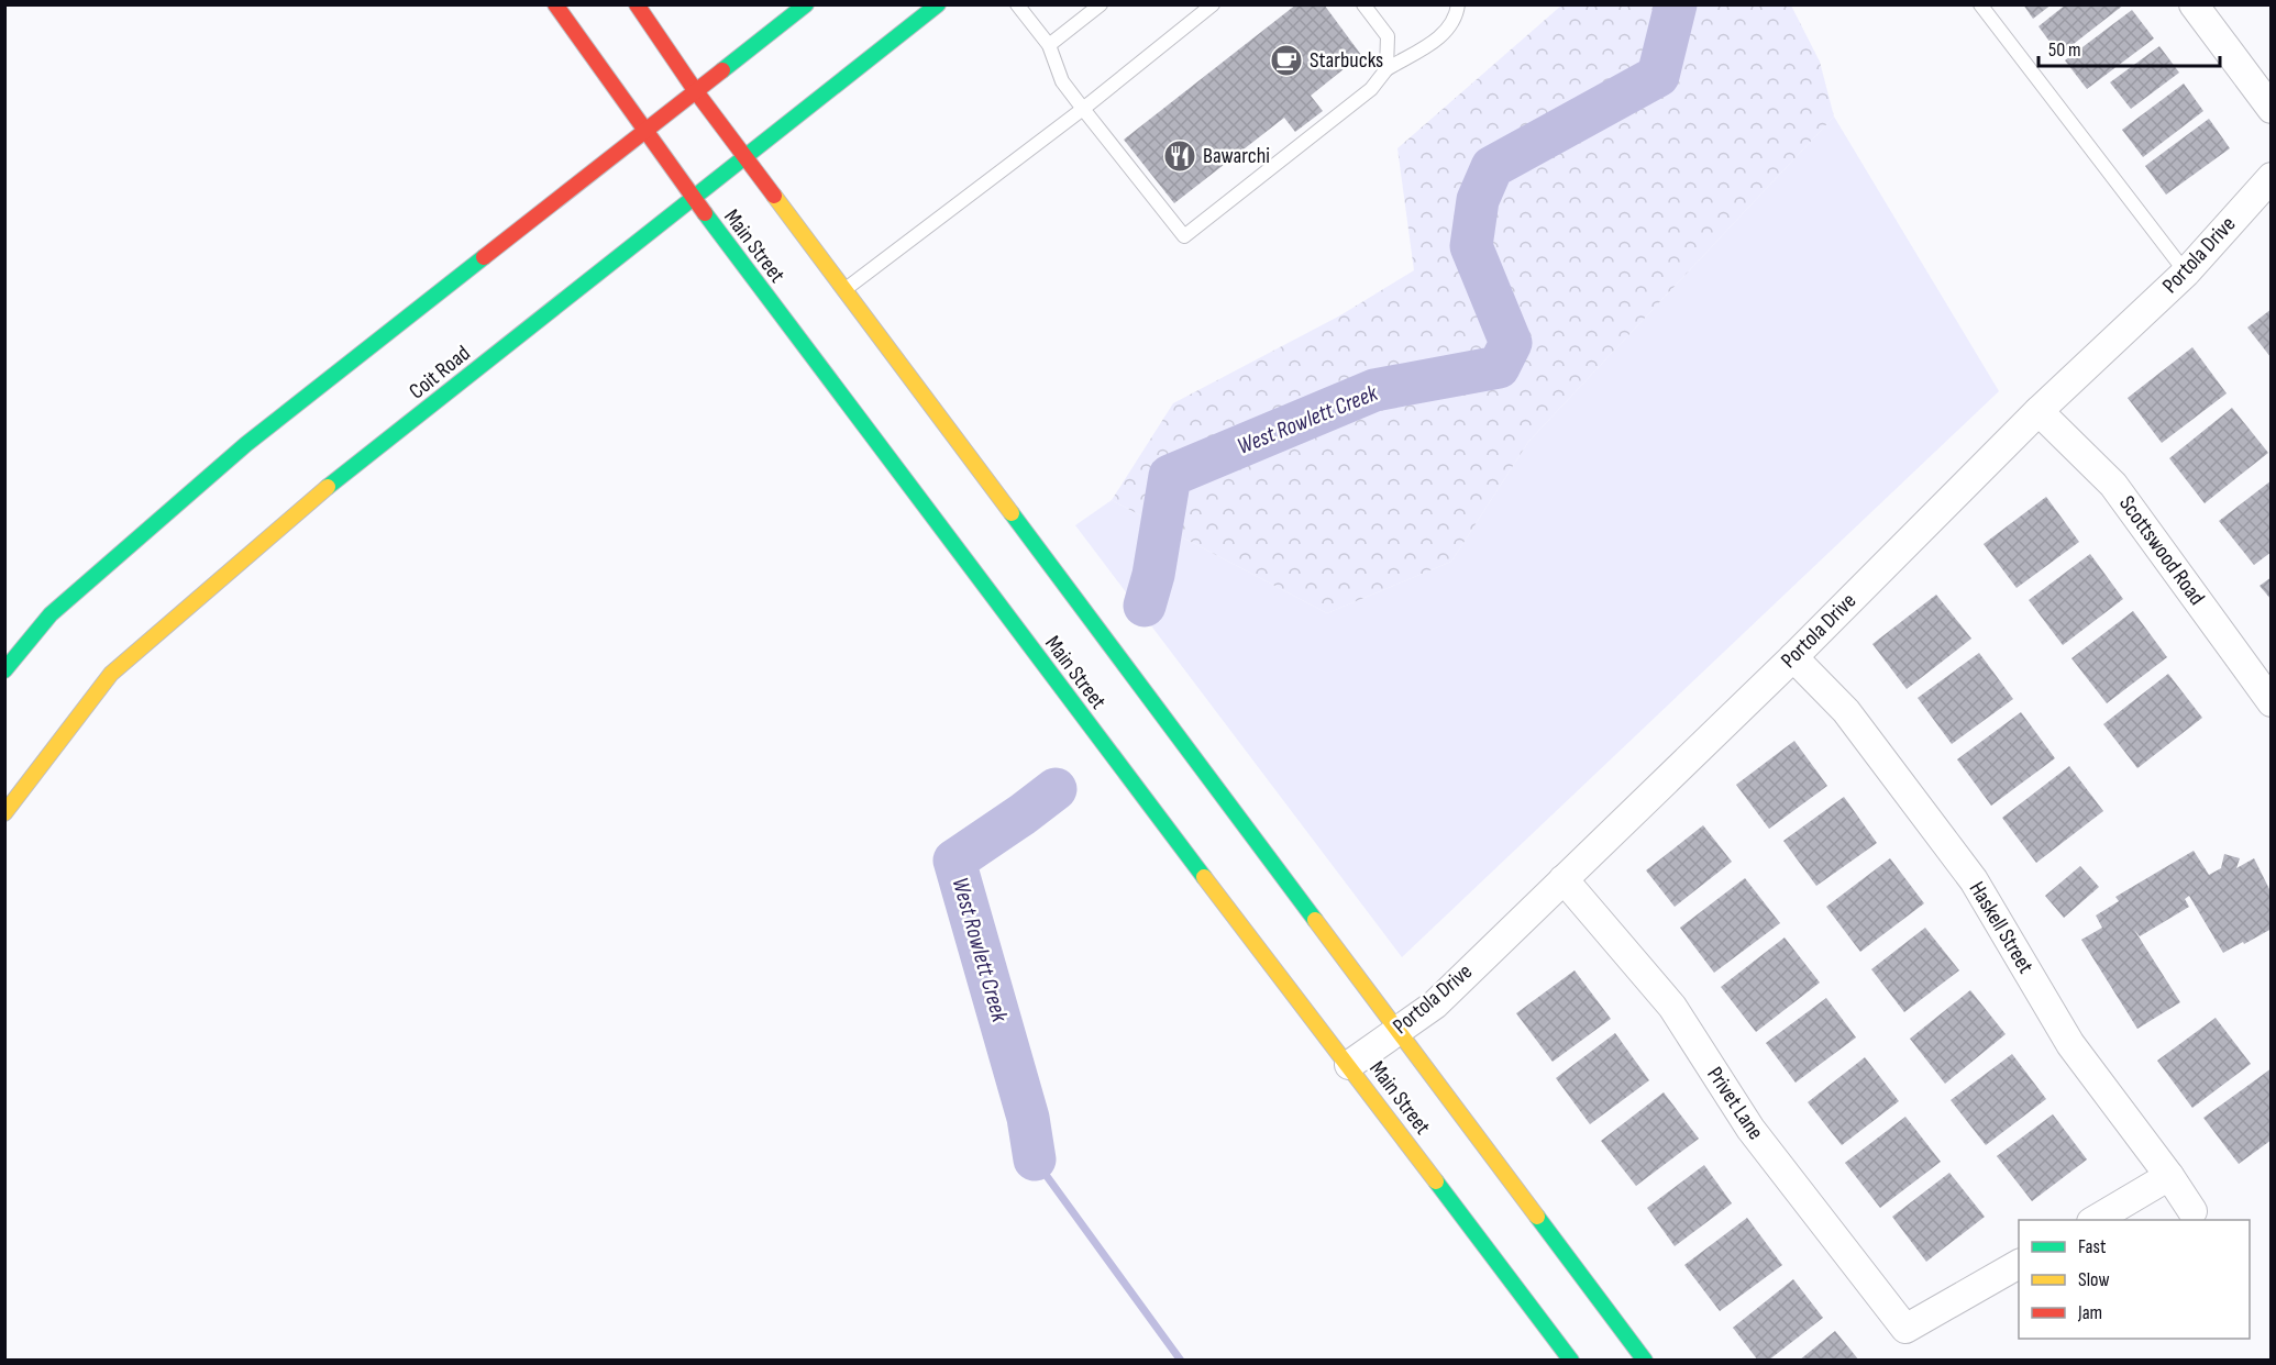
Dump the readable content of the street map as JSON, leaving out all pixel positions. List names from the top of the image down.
{
  "streets": {
    "main road": ["Main Street", "Coit Road"],
    "street": [
      "Portola Drive",
      "Scottswood Road",
      "Haskell Street",
      "Privet Lane"
    ]
  },
  "crossings": [
    ["Main Street", "Portola Drive"],
    ["Main Street", "Coit Road"],
    ["Portola Drive", "Scottswood Road"],
    ["Portola Drive", "Haskell Street"],
    ["Portola Drive", "Privet Lane"]
  ],
  "water": ["West Rowlett Creek"],
  "places": {
    "cafe": ["Starbucks"],
    "restaurant": ["Bawarchi"]
  },
  "legend": ["Fast", "Slow", "Jam"],
  "scale_bar": "50 m"
}
